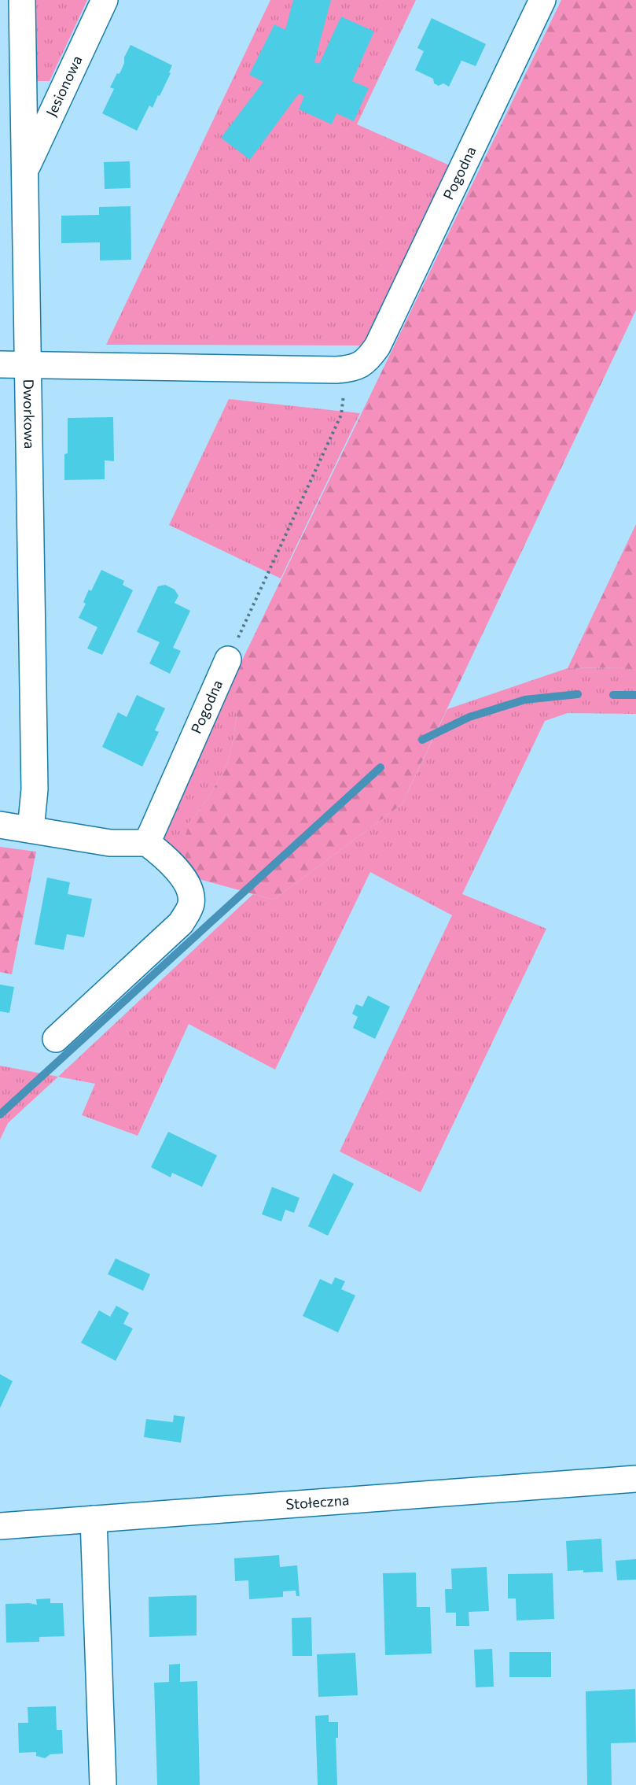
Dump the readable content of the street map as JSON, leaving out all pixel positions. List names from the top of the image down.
{
  "streets": {
    "street": [
      "Jesionowa",
      "Pogodna",
      "Dworkowa",
      "Stołeczna"
    ]
  },
  "crossings": [
    ["Jesionowa", "Dworkowa"],
    ["Pogodna", "Dworkowa"]
  ]
}
